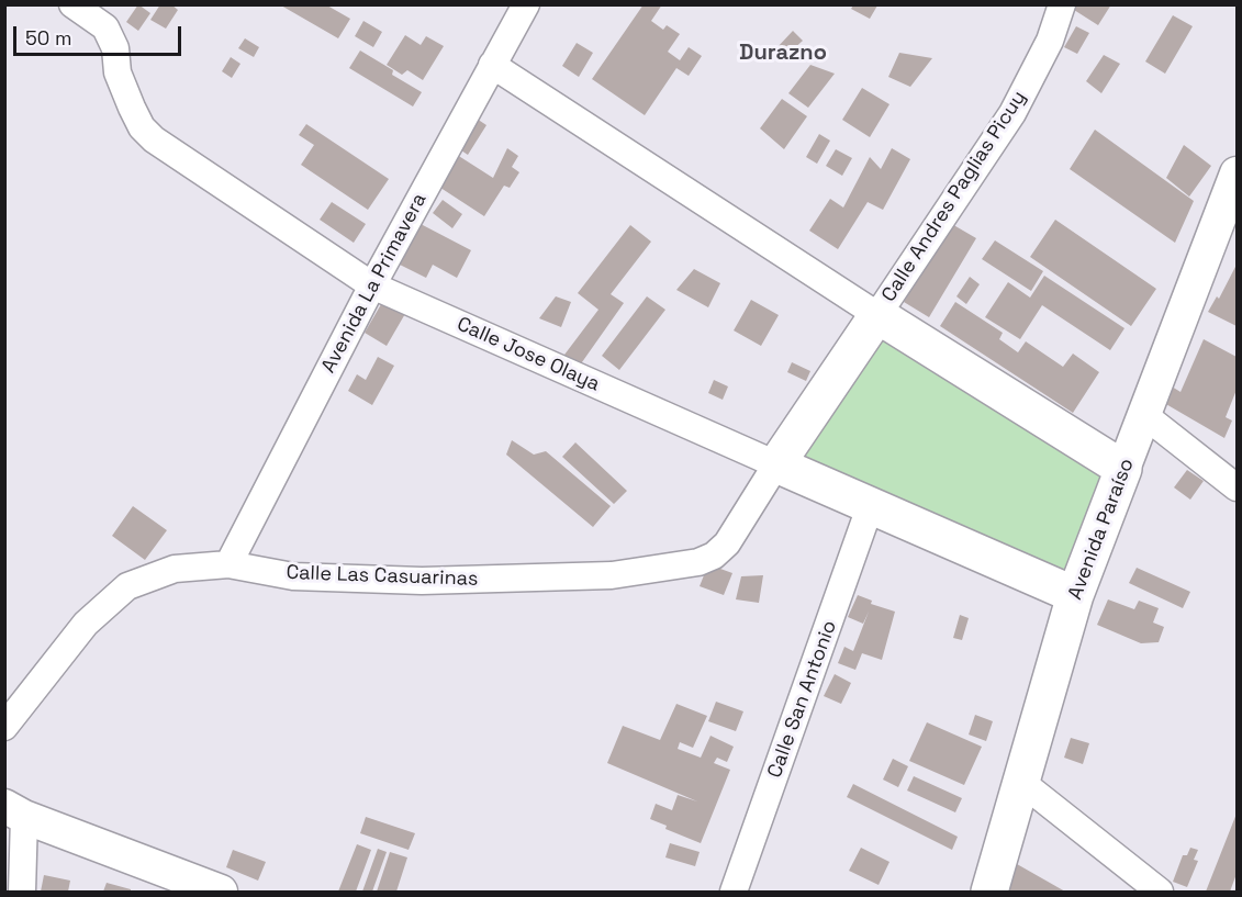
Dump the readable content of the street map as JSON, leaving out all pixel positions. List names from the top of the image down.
{
  "streets": {
    "main road": ["Calle Jose Olaya", "Avenida Paraíso"],
    "street": [
      "Calle Andres Paglias Picuy",
      "Avenida La Primavera",
      "Calle Las Casuarinas",
      "Calle San Antonio"
    ]
  },
  "crossings": [
    ["Avenida La Primavera", "Calle Jose Olaya"],
    ["Avenida La Primavera", "Calle Las Casuarinas"],
    ["Calle Jose Olaya", "Avenida Paraíso"],
    ["Calle Jose Olaya", "Calle Las Casuarinas"],
    ["Calle Jose Olaya", "Calle San Antonio"]
  ],
  "districts": ["Durazno"],
  "scale_bar": "50 m"
}
